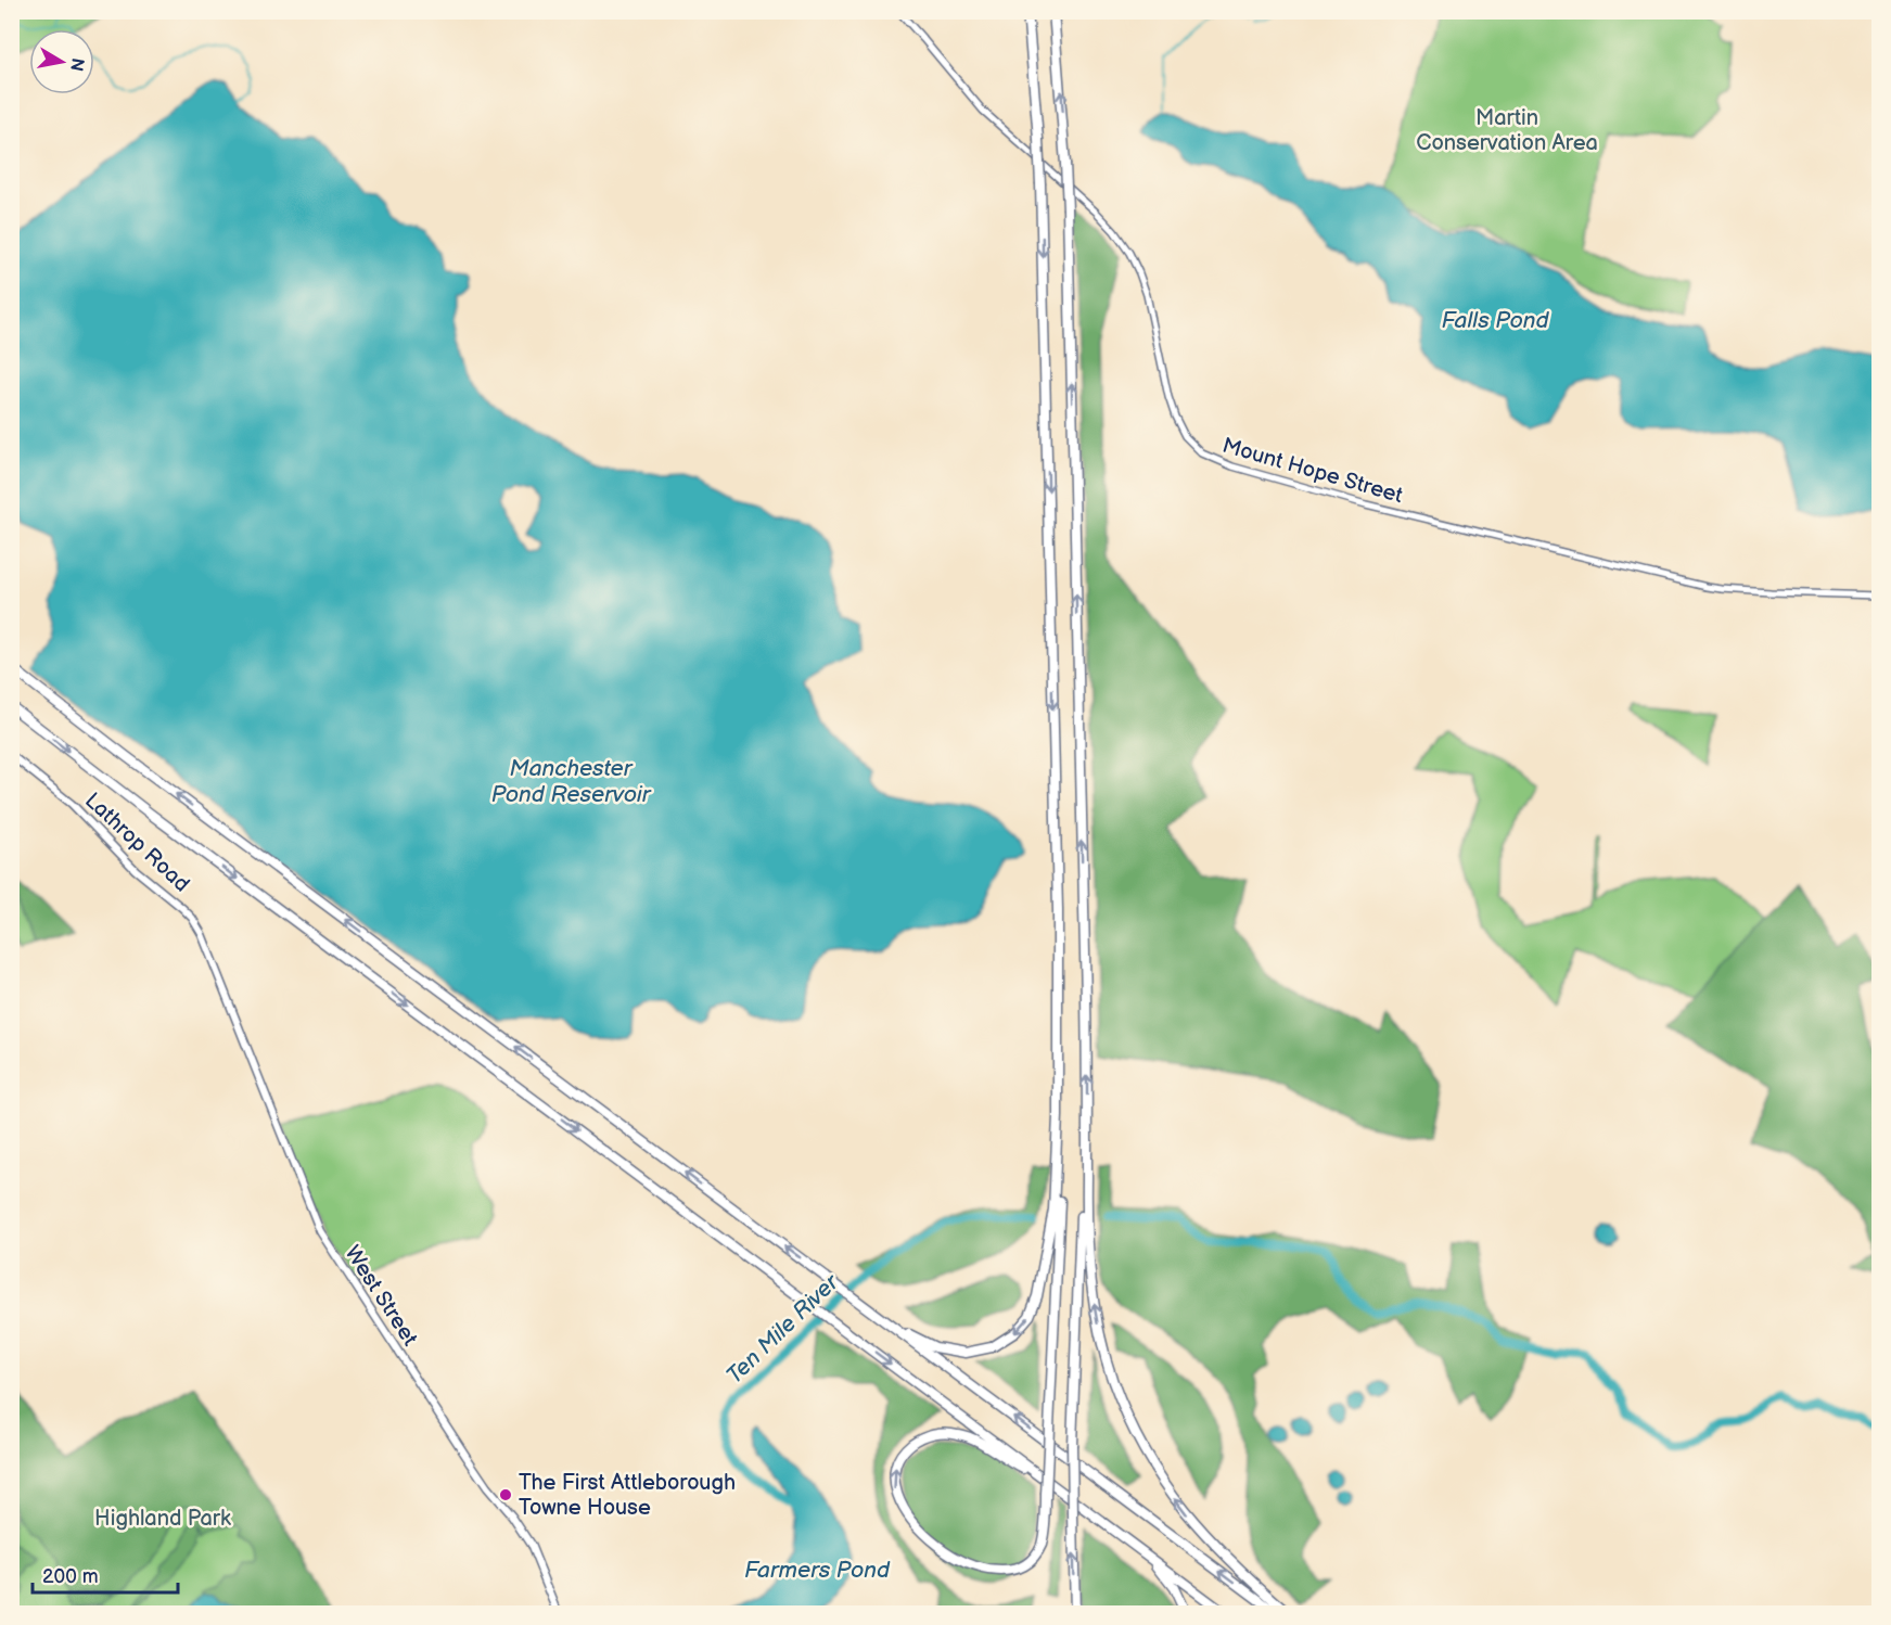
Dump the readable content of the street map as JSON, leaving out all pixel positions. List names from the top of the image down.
{
  "streets": {
    "main road": ["Lathrop Road", "West Street"],
    "street": ["Mount Hope Street"]
  },
  "crossings": [
    ["Lathrop Road", "West Street"]
  ],
  "water": [
    "Falls Pond",
    "Manchester Pond Reservoir",
    "Ten Mile River",
    "Farmers Pond"
  ],
  "parks": ["Martin Conservation Area", "Highland Park"],
  "places": ["The First Attleborough Towne House"],
  "scale_bar": "200 m",
  "north": "right"
}
